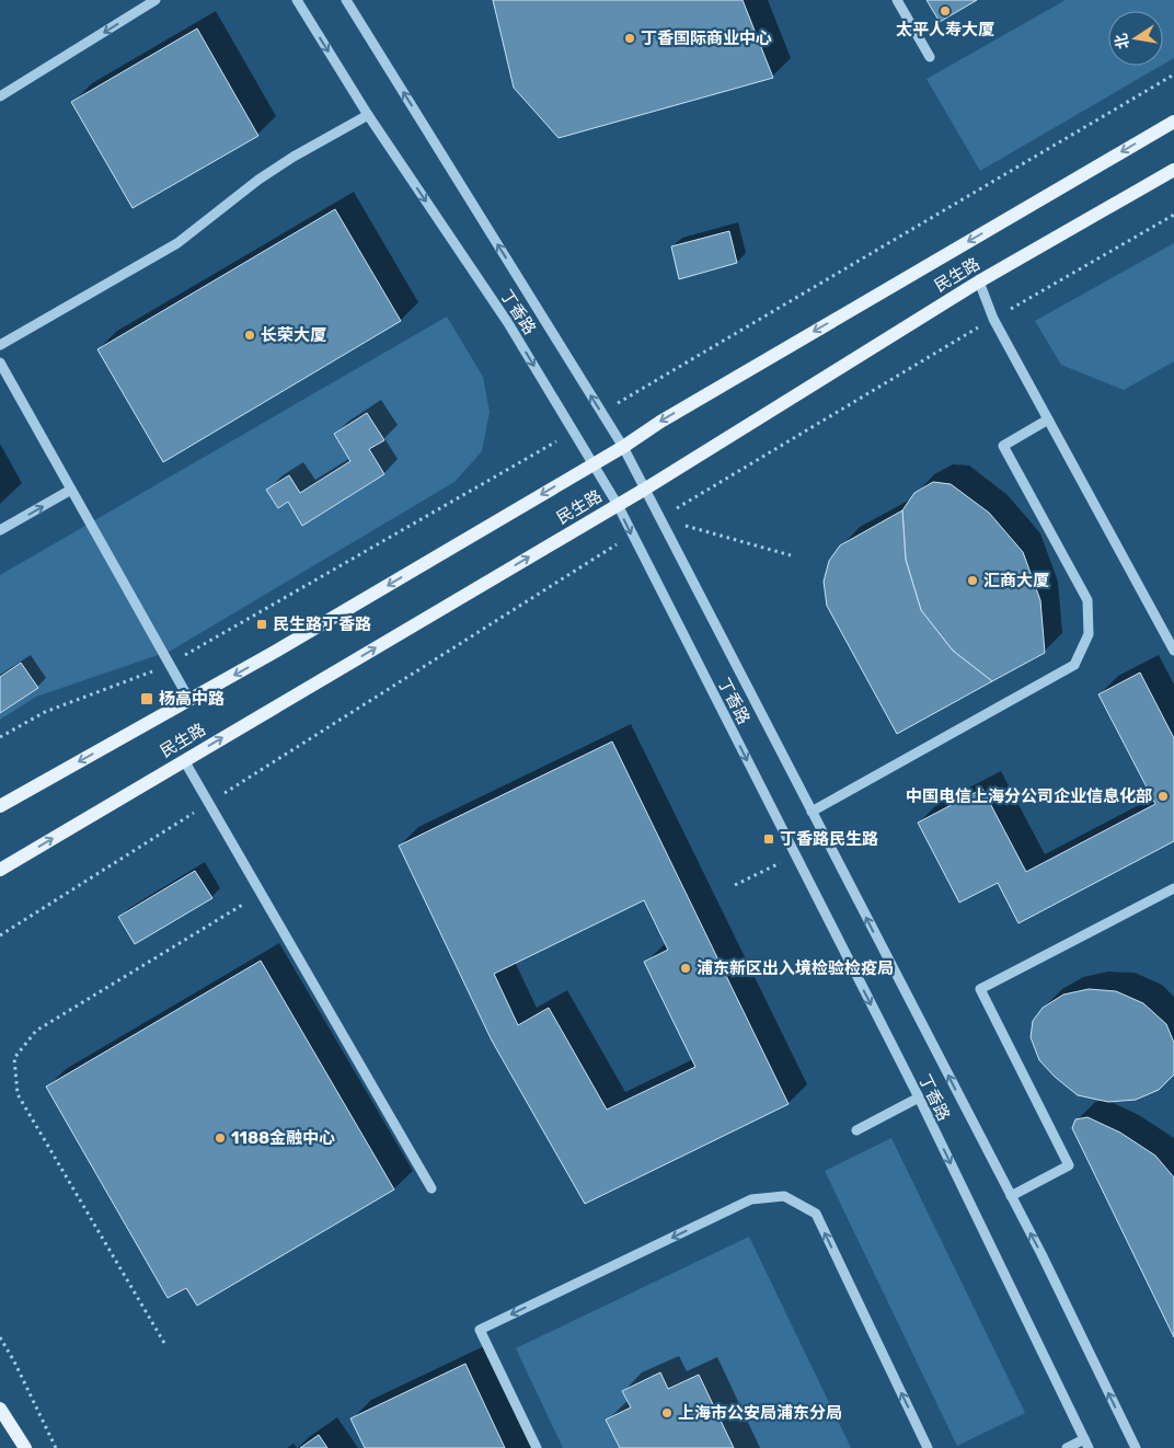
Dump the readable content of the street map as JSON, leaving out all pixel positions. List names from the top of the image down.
{
  "streets": {
    "main road": ["民生路"],
    "street": ["丁香路"]
  },
  "crossings": [
    ["民生路", "丁香路"]
  ],
  "places": {
    "other": [
      "太平人寿大厦",
      "丁香国际商业中心",
      "长荣大厦",
      "汇商大厦",
      "中国电信上海分公司企业信息化部",
      "浦东新区出入境检验检疫局",
      "1188金融中心",
      "上海市公安局浦东分局"
    ],
    "transit": ["民生路丁香路", "杨高中路", "丁香路民生路"]
  },
  "north": "left"
}
